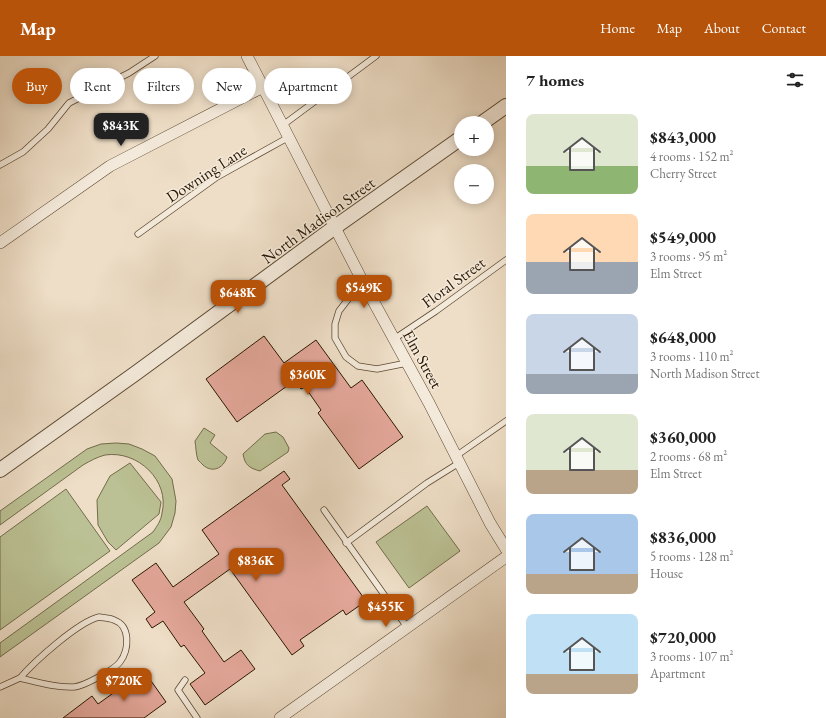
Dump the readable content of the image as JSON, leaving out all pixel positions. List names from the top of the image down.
{
  "streets": {
    "street": ["North Madison Street", "Elm Street"],
    "lane": ["Downing Lane", "Floral Street"]
  },
  "crossings": [
    ["Downing Lane", "Elm Street"],
    ["North Madison Street", "Elm Street"],
    ["Floral Street", "Elm Street"]
  ],
  "page": {
    "header": "Map",
    "nav": [
      "Home",
      "Map",
      "About",
      "Contact"
    ],
    "heading": "7 homes",
    "chip": [
      "Buy",
      "Rent",
      "Filters",
      "New",
      "Apartment"
    ],
    "list": [
      {
        "name": "$843,000",
        "note": "4 rooms · 152 m² · Cherry Street"
      },
      {
        "name": "$549,000",
        "note": "3 rooms · 95 m² · Elm Street"
      },
      {
        "name": "$648,000",
        "note": "3 rooms · 110 m² · North Madison Street"
      },
      {
        "name": "$360,000",
        "note": "2 rooms · 68 m² · Elm Street"
      },
      {
        "name": "$836,000",
        "note": "5 rooms · 128 m² · House"
      },
      {
        "name": "$720,000",
        "note": "3 rooms · 107 m² · Apartment"
      }
    ],
    "price": [
      "$843K",
      "$549K",
      "$648K",
      "$360K",
      "$836K",
      "$455K",
      "$720K"
    ],
    "map_buttons": ["+", "−"]
  }
}
